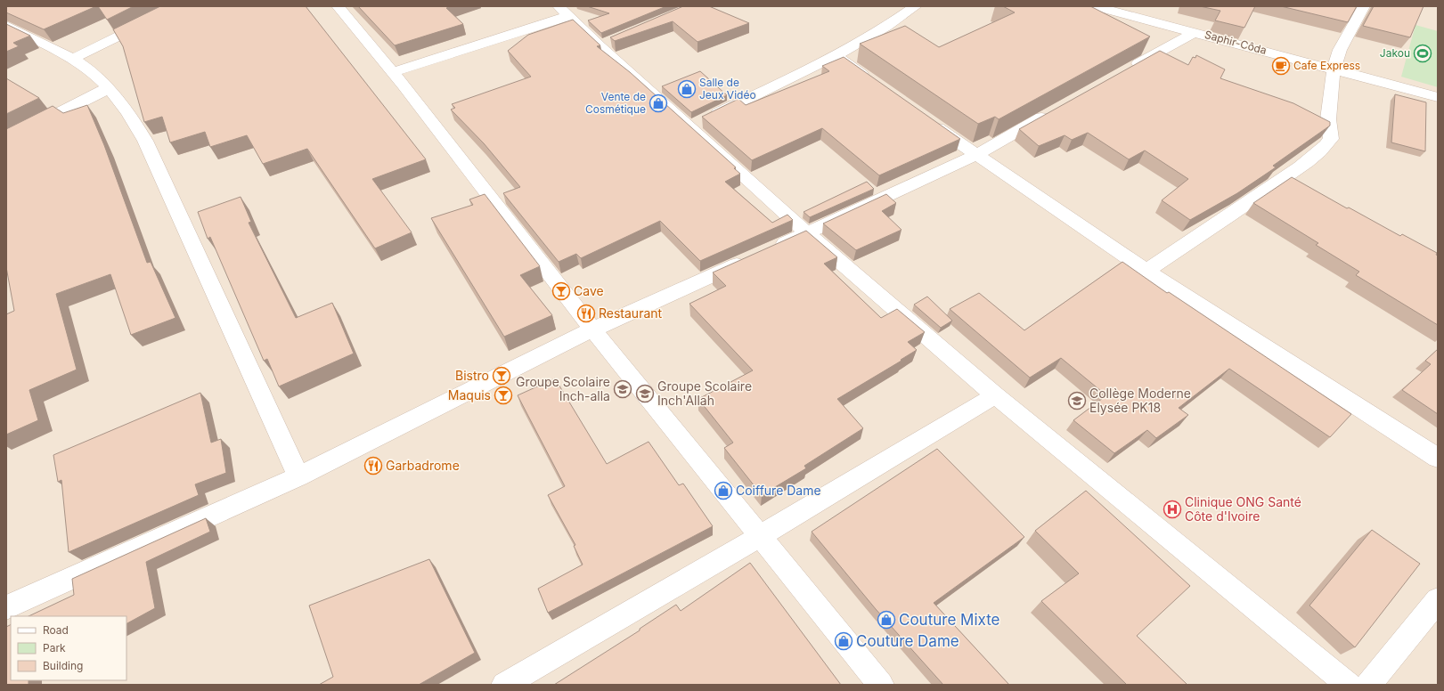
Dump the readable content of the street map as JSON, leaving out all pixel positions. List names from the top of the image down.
{
  "streets": {
    "street": ["Saphir-Côda"]
  },
  "places": {
    "sports": ["Jakou"],
    "cafe": ["Cafe Express"],
    "shop": [
      "Salle de Jeux Vidéo",
      "Vente de Cosmétique",
      "Coiffure Dame",
      "Couture Mixte",
      "Couture Dame"
    ],
    "bar": ["Cave", "Bistro", "Maquis"],
    "restaurant": ["Restaurant", "Garbadrome"],
    "school or university": ["Groupe Scolaire Inch-alla", "Groupe Scolaire Inch'Allah", "Collège Moderne Elysée PK18"],
    "hospital": ["Clinique ONG Santé Côte d'Ivoire"]
  },
  "legend": ["Road", "Park", "Building"]
}
